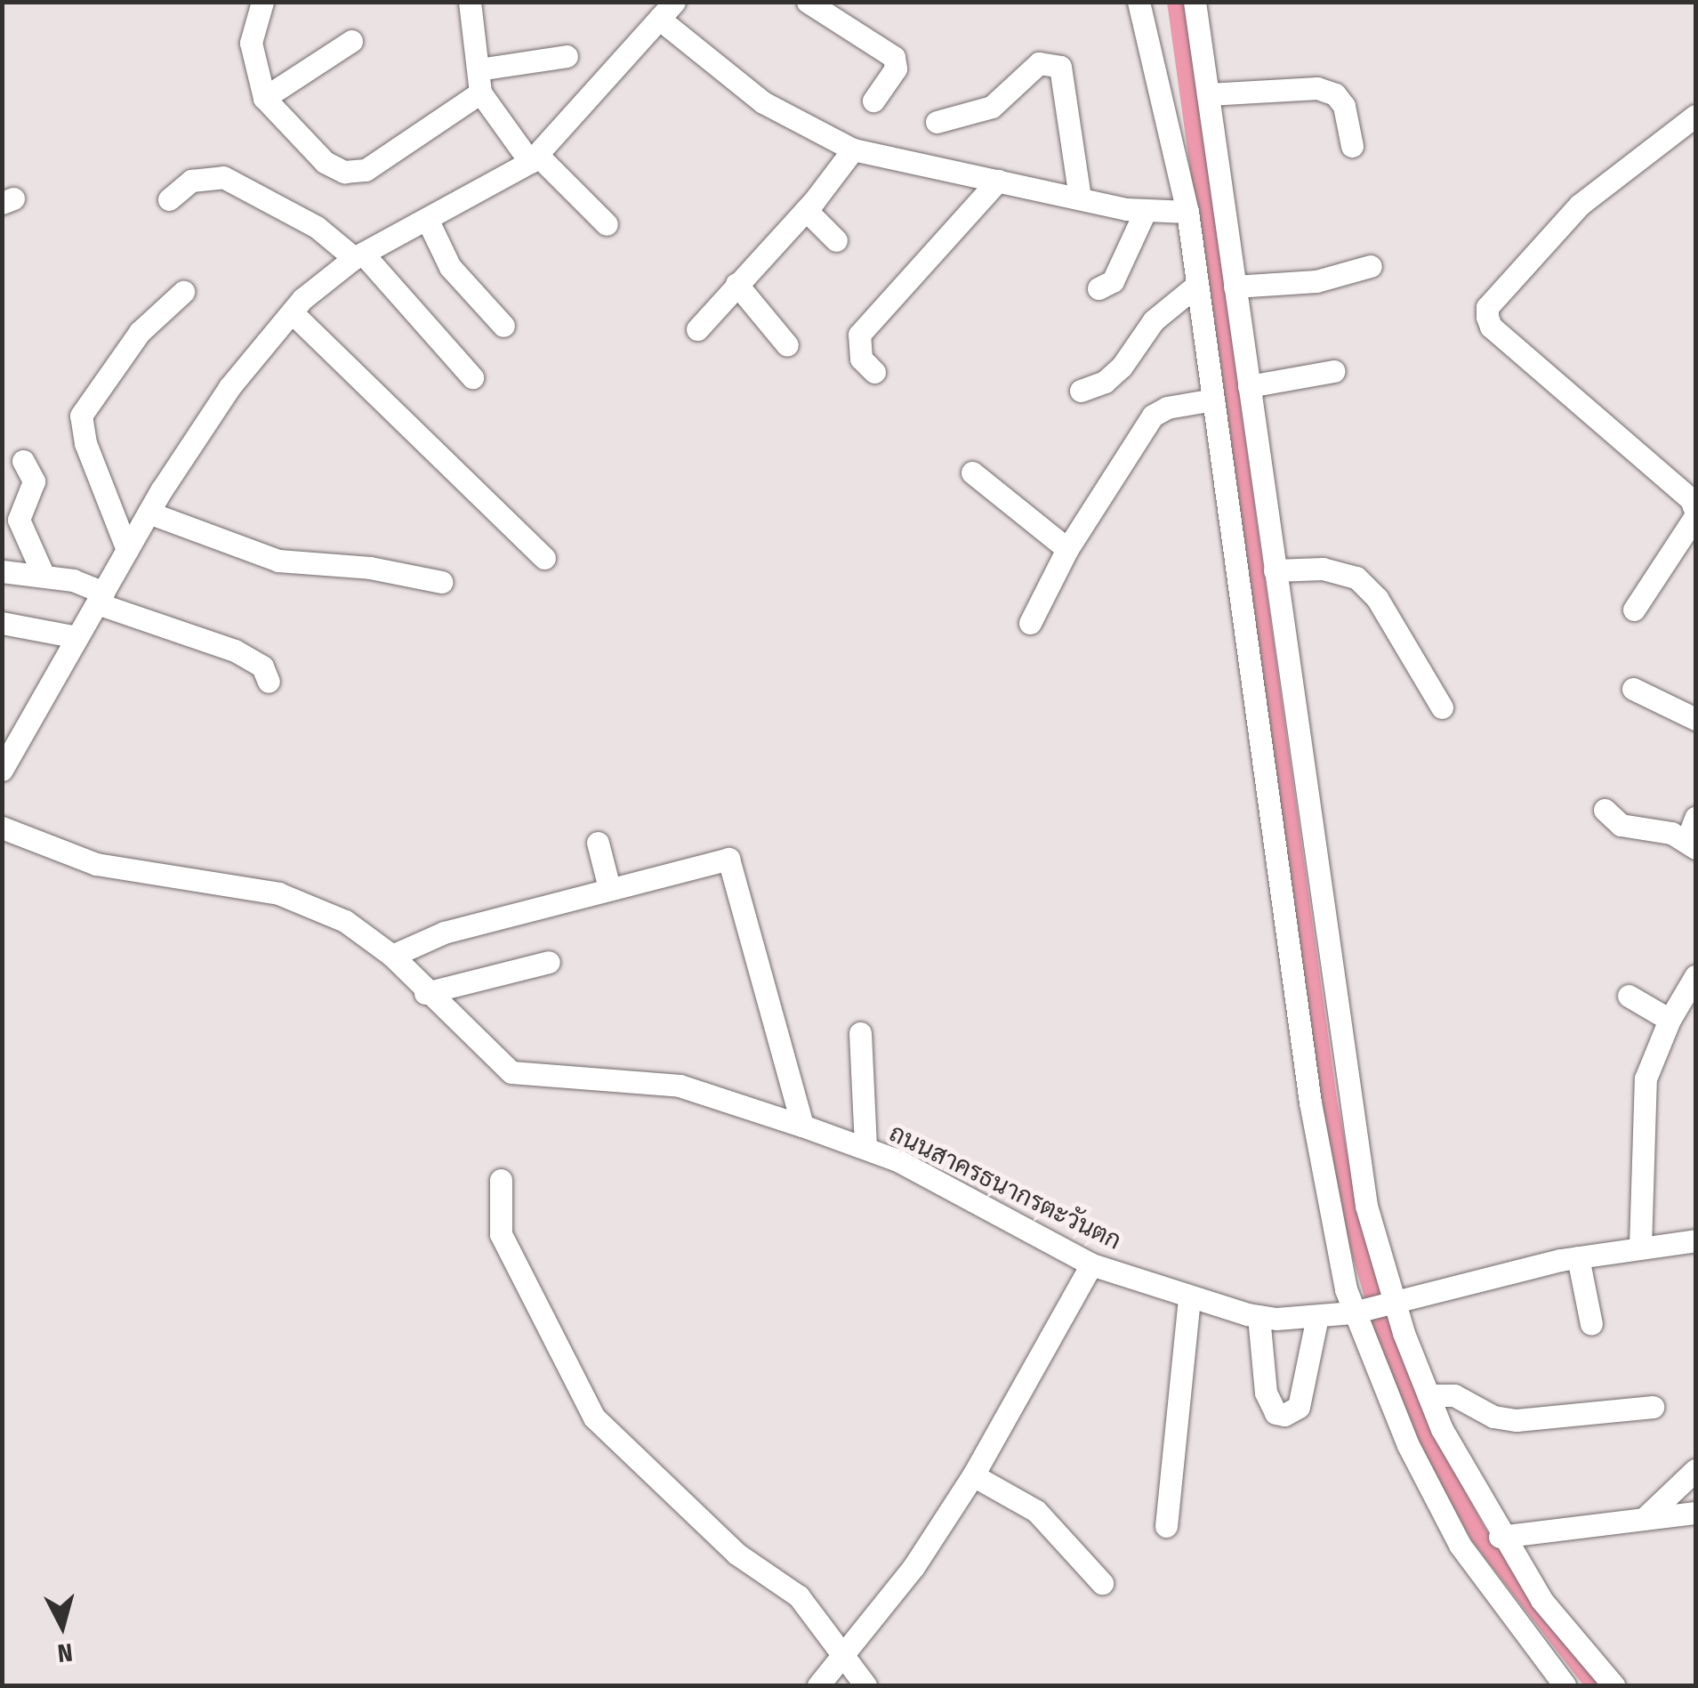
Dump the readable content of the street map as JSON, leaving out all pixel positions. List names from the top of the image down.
{
  "streets": {
    "street": ["ถนนสาครธนากรตะวันตก"]
  },
  "north": "bottom"
}
